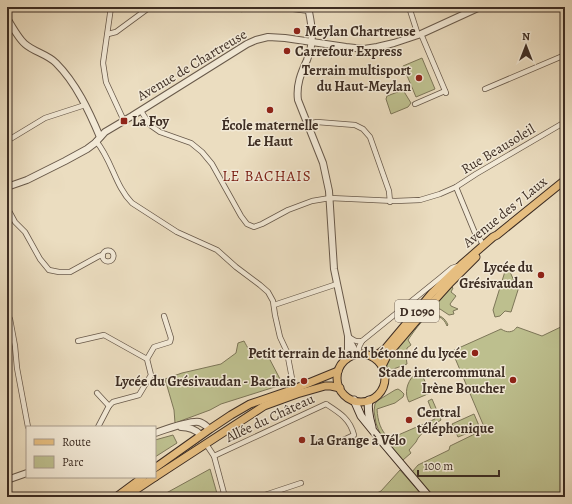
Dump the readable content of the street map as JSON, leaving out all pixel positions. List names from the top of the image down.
{
  "streets": {
    "main road": ["Avenue des 7 Laux", "D 1090"],
    "street": ["Avenue de Chartreuse", "Rue Beausoleil", "Allée du Château"]
  },
  "crossings": [
    ["Rue Beausoleil", "Avenue des 7 Laux"],
    ["Avenue des 7 Laux", "D 1090"]
  ],
  "districts": ["LE BACHAIS"],
  "places": {
    "other": [
      "Meylan Chartreuse",
      "Carrefour Express",
      "Terrain multisport du Haut-Meylan",
      "École maternelle Le Haut",
      "Lycée du Grésivaudan",
      "Petit terrain de hand bétonné du lycée",
      "Stade intercommunal Irène Boucher",
      "Lycée du Grésivaudan - Bachais",
      "Central téléphonique",
      "La Grange à Vélo"
    ],
    "transit": ["La Foy"]
  },
  "legend": ["Route", "Parc"],
  "scale_bar": "100 m",
  "north": "top"
}
